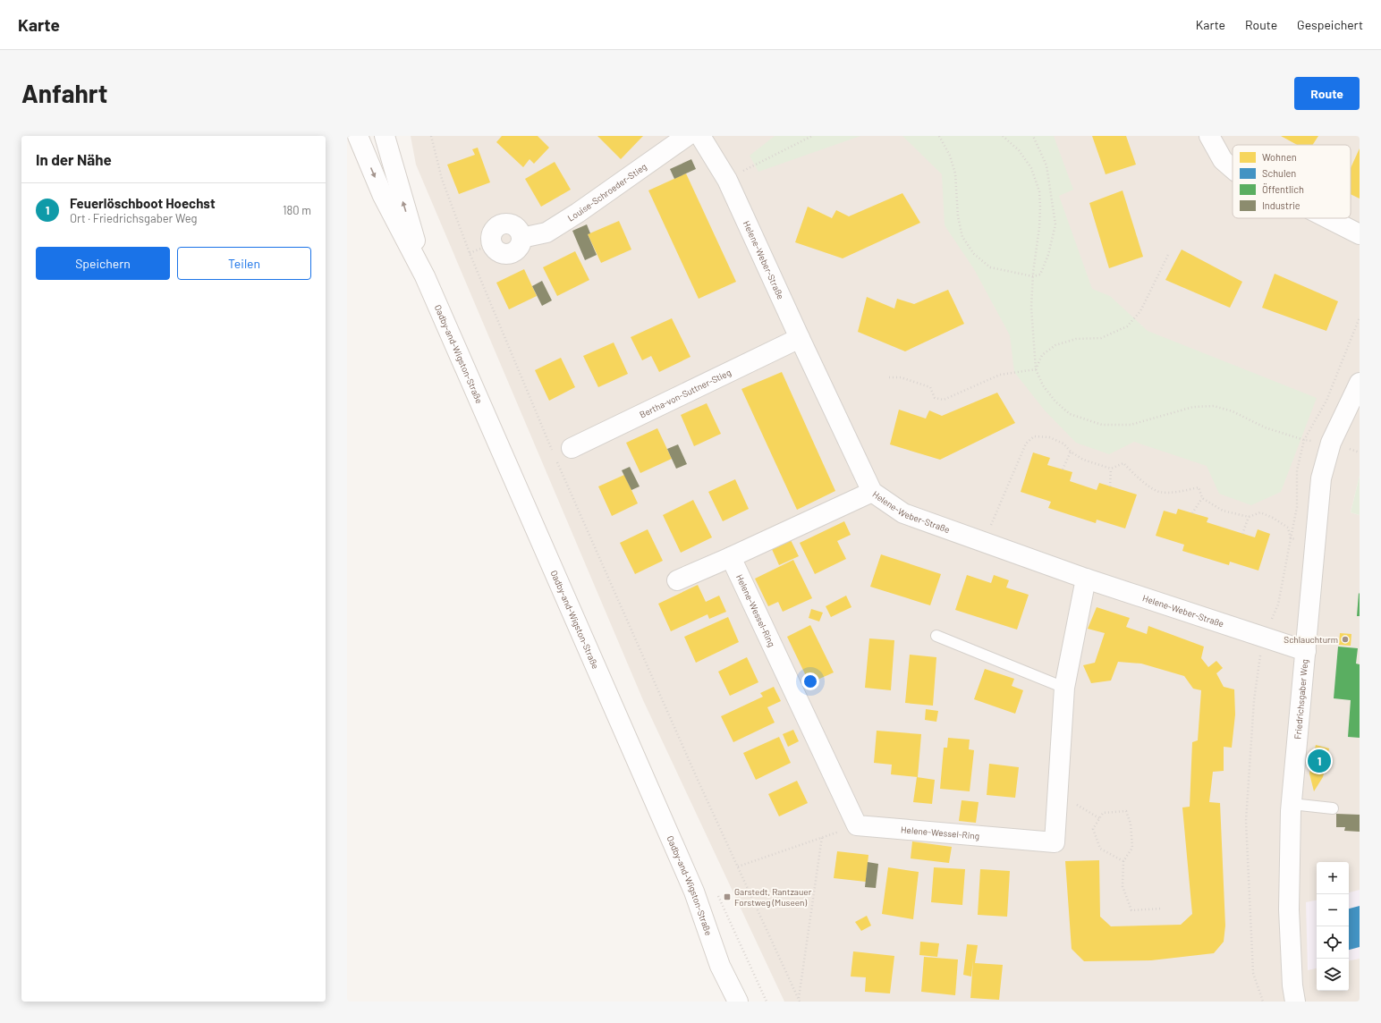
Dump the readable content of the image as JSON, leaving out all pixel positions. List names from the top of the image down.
{
  "streets": {
    "street": [
      "Louise-Schroeder-Stieg",
      "Helene-Weber-Straße",
      "Oadby-and-Wigston-Straße",
      "Bertha-von-Suttner-Stieg",
      "Helene-Wessel-Ring",
      "Friedrichsgaber Weg"
    ]
  },
  "crossings": [
    ["Helene-Weber-Straße", "Bertha-von-Suttner-Stieg"],
    ["Helene-Weber-Straße", "Helene-Wessel-Ring"],
    ["Helene-Weber-Straße", "Friedrichsgaber Weg"]
  ],
  "places": {
    "other": ["Schlauchturm"],
    "transit": ["Garstedt, Rantzauer Forstweg (Museen)"]
  },
  "legend": [
    "Wohnen",
    "Schulen",
    "Öffentlich",
    "Industrie"
  ],
  "page": {
    "header": "Karte",
    "nav": ["Karte", "Route", "Gespeichert"],
    "buttons": [
      "Route",
      ["Speichern", "Teilen"]
    ],
    "title": "Anfahrt",
    "heading": "In der Nähe",
    "list": [
      {
        "mark": "1",
        "name": "Feuerlöschboot Hoechst",
        "note": "Ort · Friedrichsgaber Weg",
        "value": "180 m"
      }
    ],
    "pins": "1",
    "map_buttons": ["+", "−"]
  }
}
